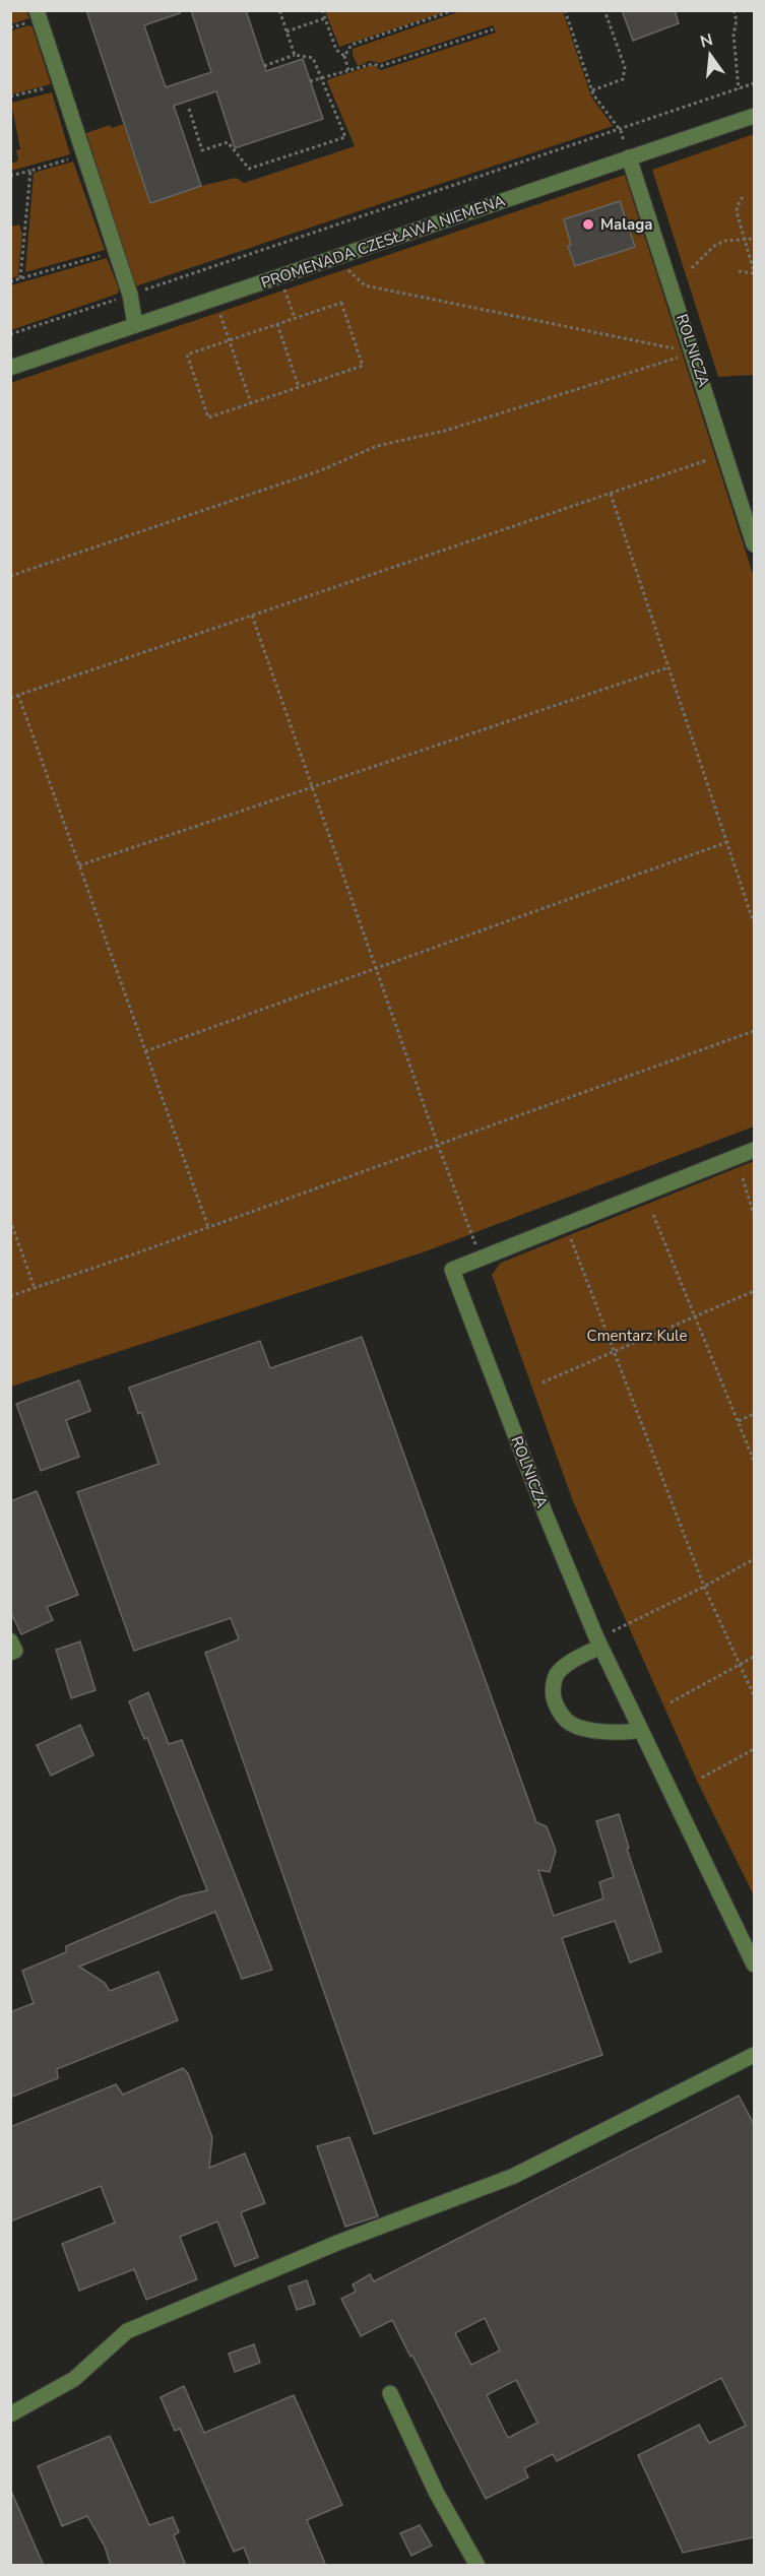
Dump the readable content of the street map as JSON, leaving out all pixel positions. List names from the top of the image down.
{
  "streets": {
    "street": ["PROMENADA CZESŁAWA NIEMENA", "ROLNICZA"]
  },
  "crossings": [
    ["PROMENADA CZESŁAWA NIEMENA", "ROLNICZA"]
  ],
  "parks": ["Cmentarz Kule"],
  "places": ["Malaga"],
  "north": "top"
}
